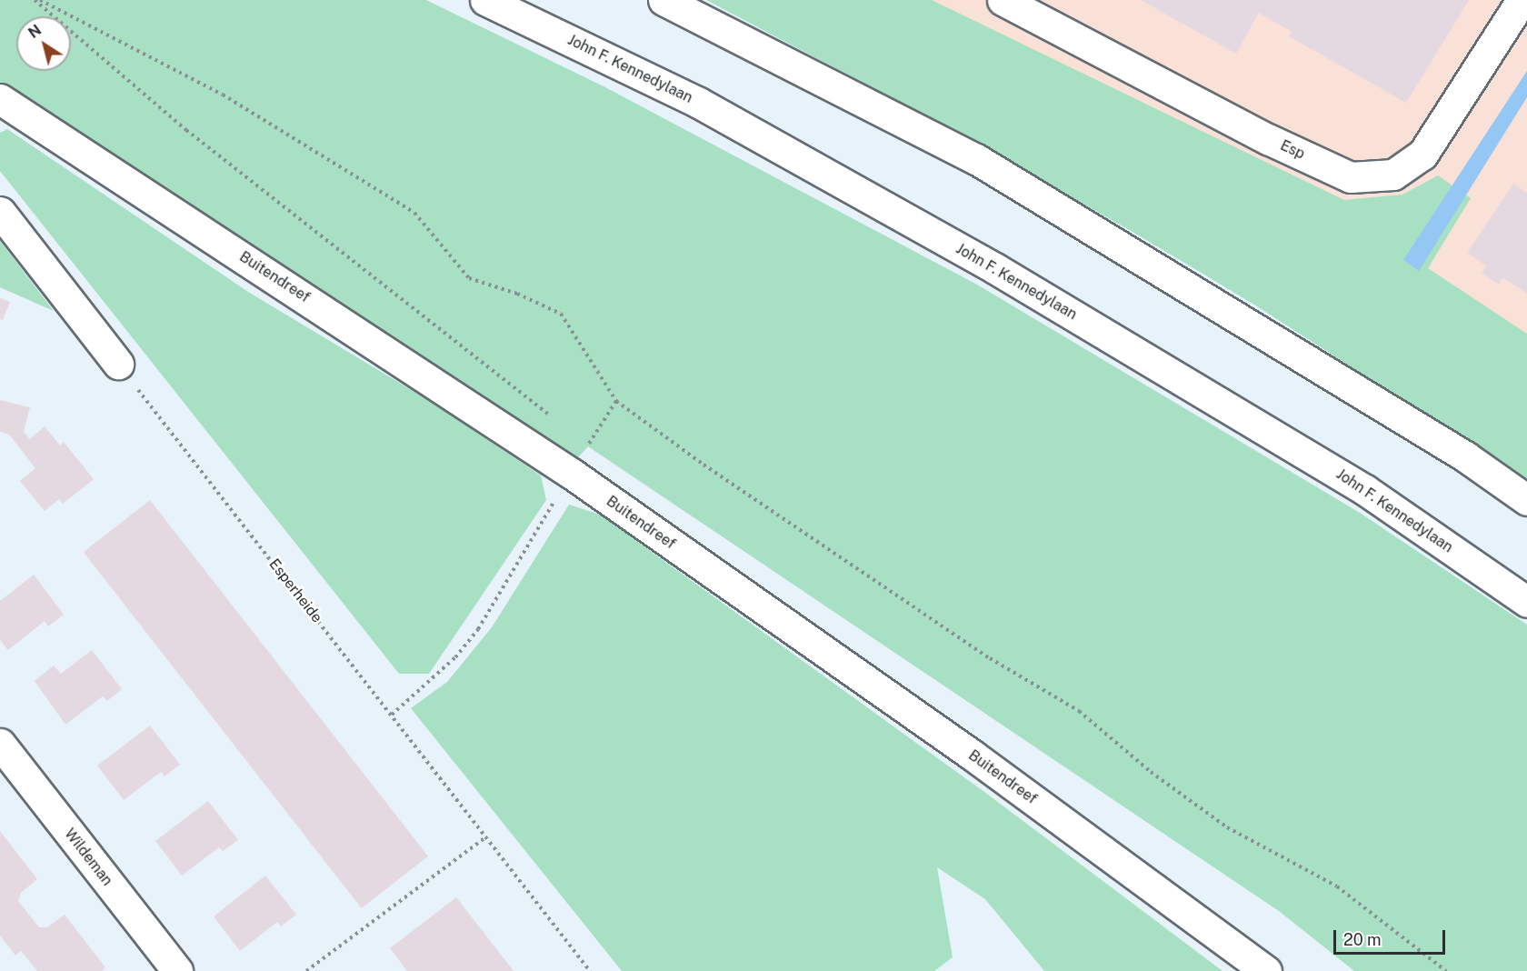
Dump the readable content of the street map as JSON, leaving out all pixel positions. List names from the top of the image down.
{
  "streets": {
    "main road": [
      "John F. Kennedylaan",
      "Esp",
      "Buitendreef",
      "Wildeman"
    ],
    "path": ["Esperheide"]
  },
  "scale_bar": "20 m",
  "north": "top left"
}
